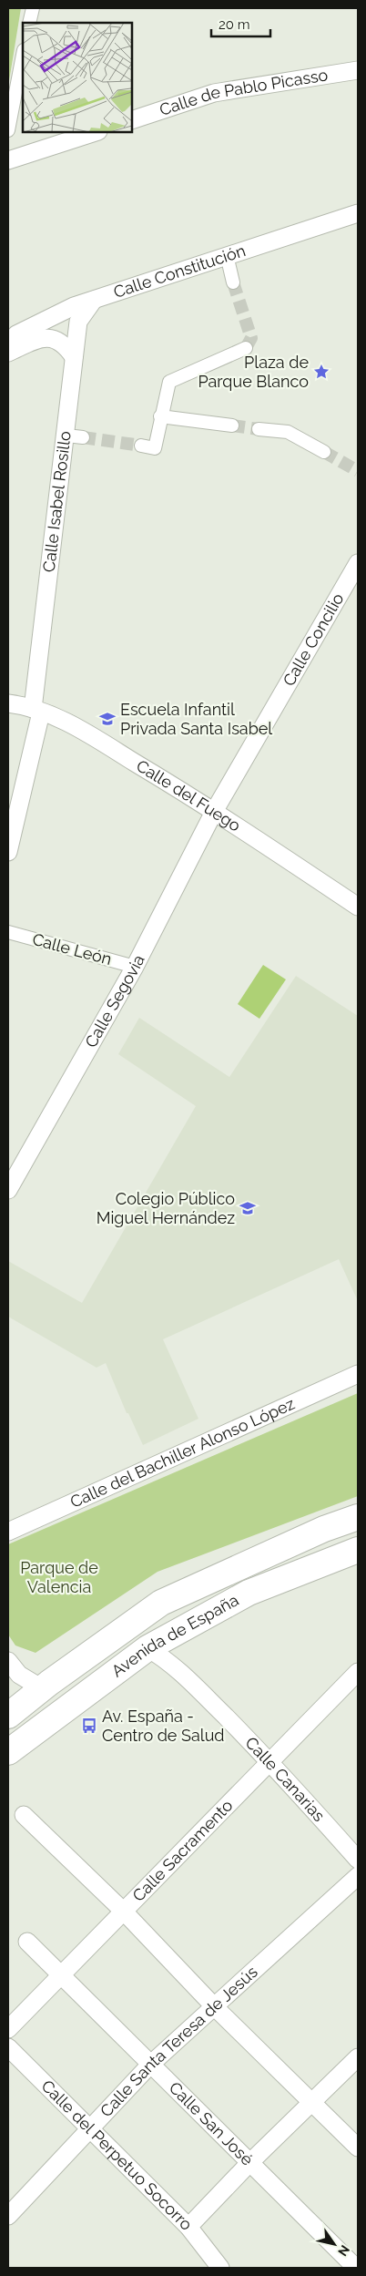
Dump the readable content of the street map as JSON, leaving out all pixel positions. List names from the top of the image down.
{
  "streets": {
    "main road": ["Avenida de España"],
    "street": [
      "Calle de Pablo Picasso",
      "Calle Constitución",
      "Calle Isabel Rosillo",
      "Calle Concilio",
      "Calle del Fuego",
      "Calle León",
      "Calle Segovia",
      "Calle del Bachiller Alonso López",
      "Calle Canarias",
      "Calle Sacramento",
      "Calle Santa Teresa de Jesús",
      "Calle San José",
      "Calle del Perpetuo Socorro"
    ]
  },
  "crossings": [
    ["Calle Constitución", "Calle Isabel Rosillo"],
    ["Calle Isabel Rosillo", "Calle del Fuego"],
    ["Calle Concilio", "Calle del Fuego"],
    ["Calle Concilio", "Calle Segovia"],
    ["Calle del Fuego", "Calle Segovia"],
    ["Calle León", "Calle Segovia"],
    ["Avenida de España", "Calle Canarias"],
    ["Calle Canarias", "Calle Sacramento"],
    ["Calle Sacramento", "Calle San José"],
    ["Calle Santa Teresa de Jesús", "Calle San José"],
    ["Calle Santa Teresa de Jesús", "Calle del Perpetuo Socorro"]
  ],
  "parks": ["Parque de Valencia"],
  "places": {
    "place": ["Plaza de Parque Blanco"],
    "school or university": ["Escuela Infantil Privada Santa Isabel", "Colegio Público Miguel Hernández"],
    "bus stop": ["Av. España - Centro de Salud"]
  },
  "scale_bar": "20 m",
  "north": "bottom right"
}
